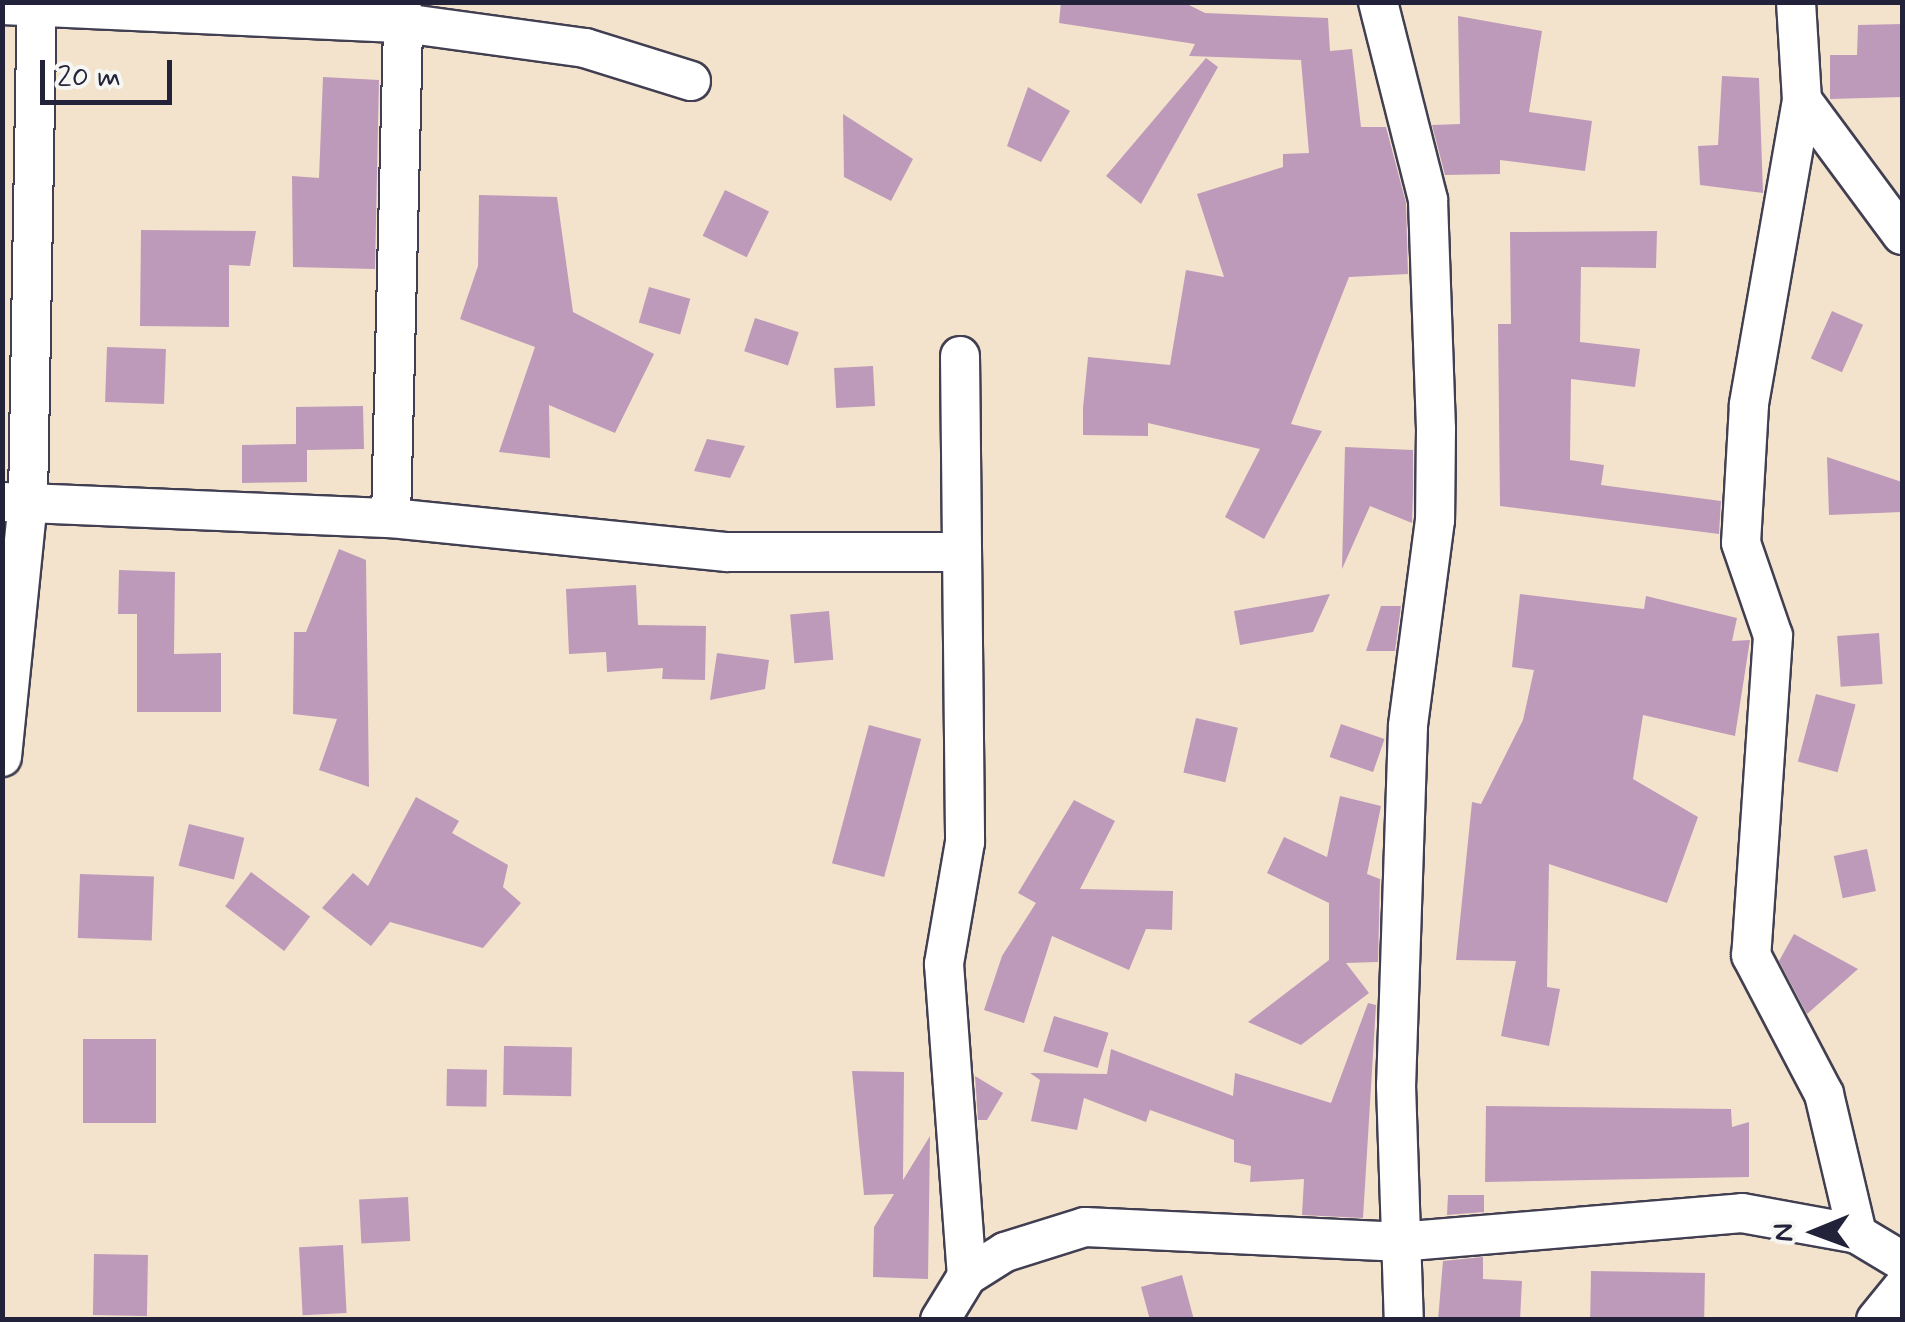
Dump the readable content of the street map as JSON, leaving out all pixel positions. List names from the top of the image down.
{
  "scale_bar": "20 m",
  "north": "left"
}
